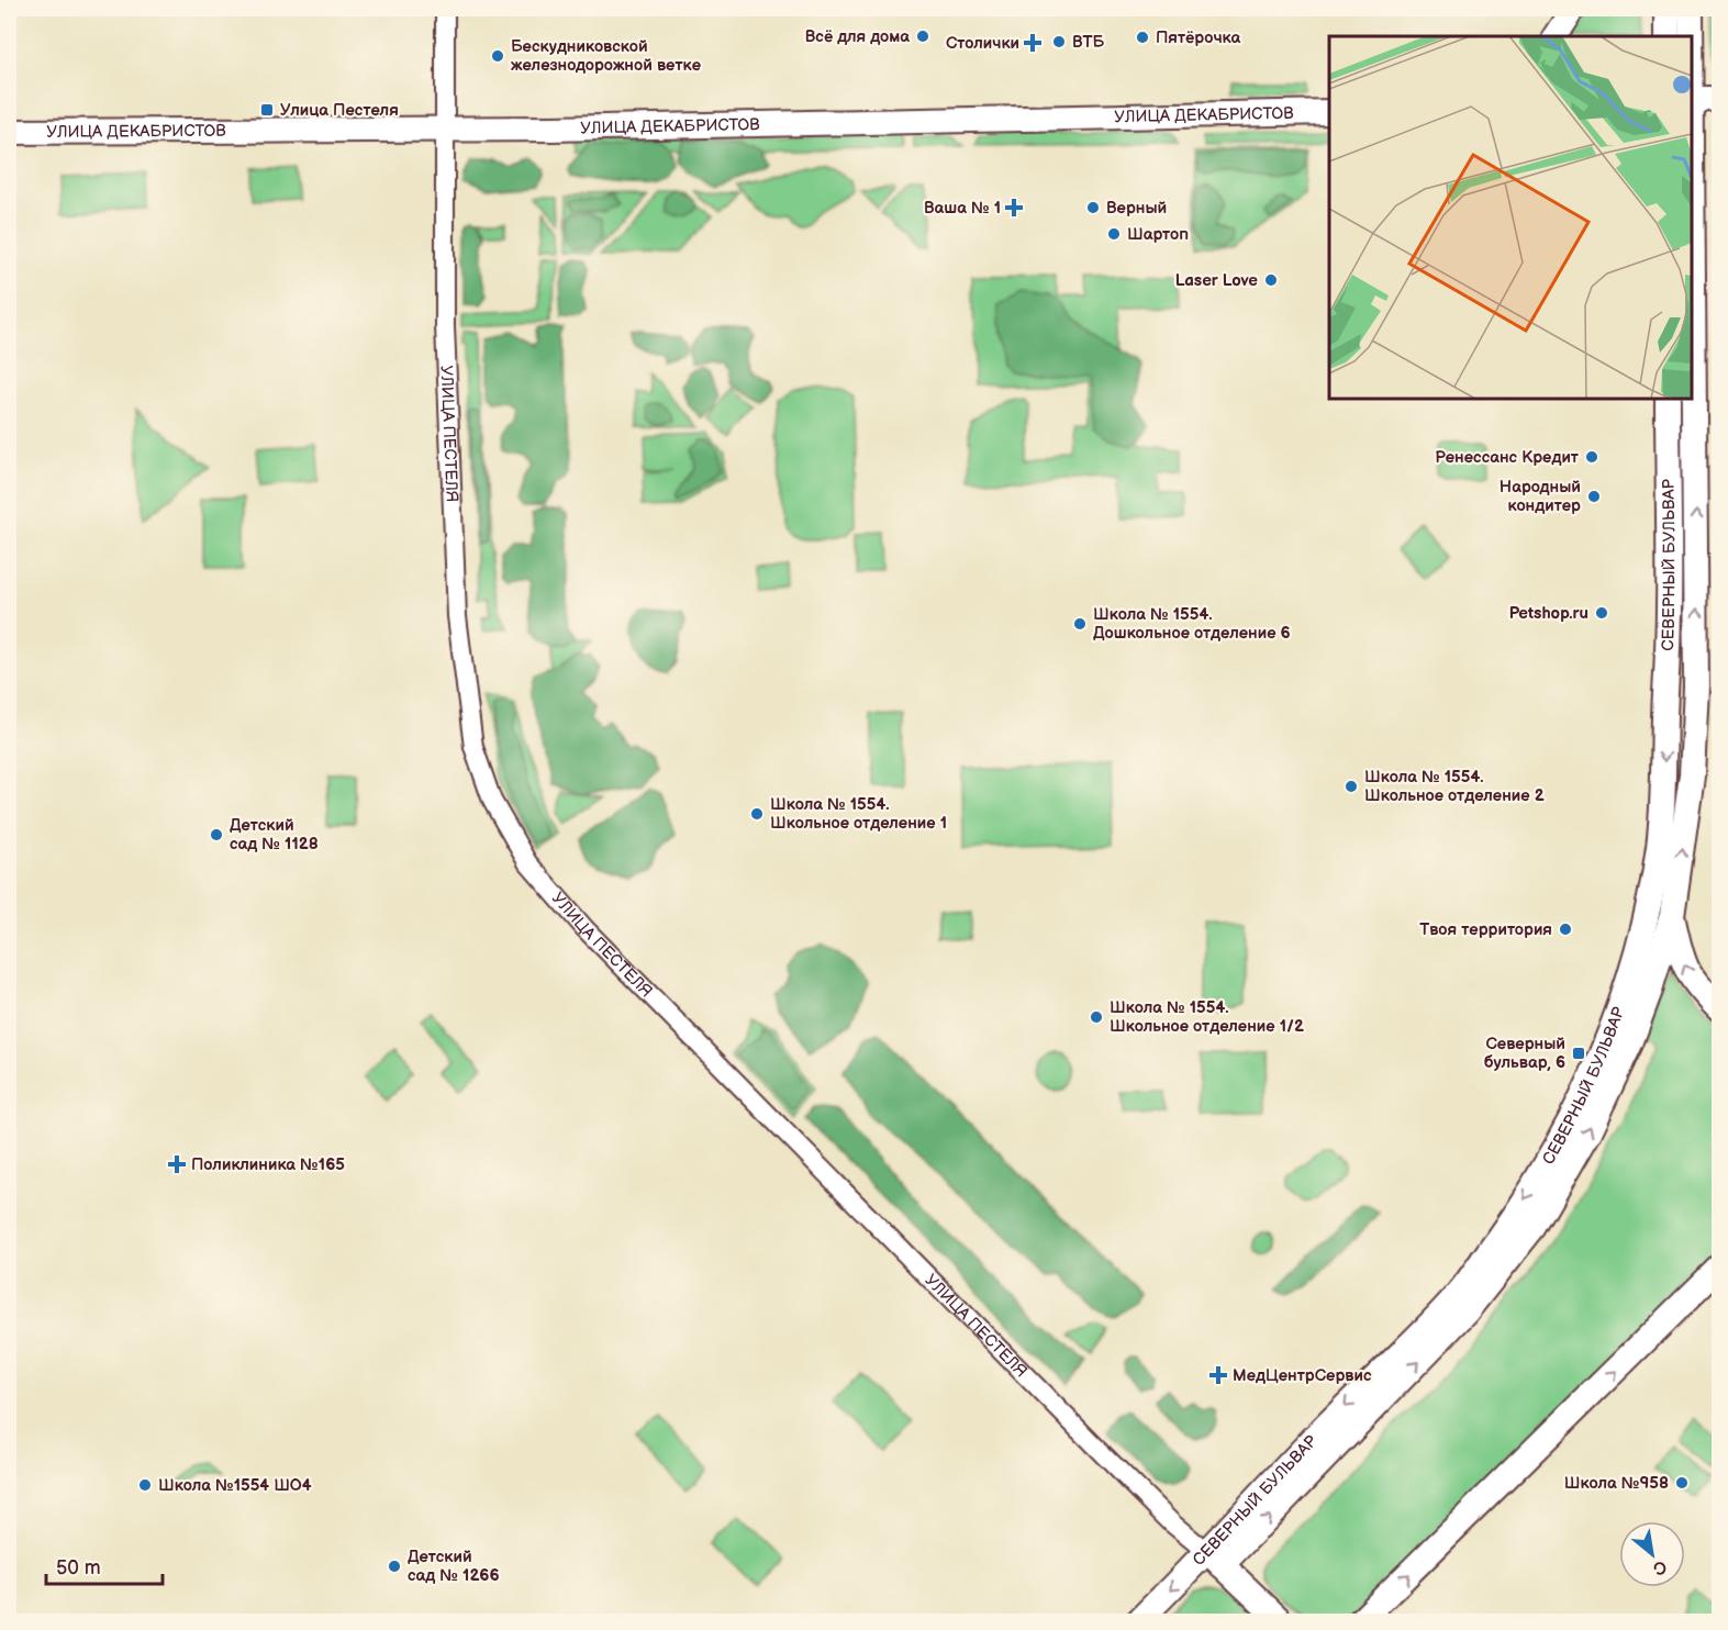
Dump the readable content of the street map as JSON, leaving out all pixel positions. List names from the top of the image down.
{
  "streets": {
    "main road": ["УЛИЦА ДЕКАБРИСТОВ", "СЕВЕРНЫЙ БУЛЬВАР"],
    "street": ["УЛИЦА ПЕСТЕЛЯ"]
  },
  "crossings": [
    ["УЛИЦА ДЕКАБРИСТОВ", "УЛИЦА ПЕСТЕЛЯ"],
    ["УЛИЦА ПЕСТЕЛЯ", "СЕВЕРНЫЙ БУЛЬВАР"]
  ],
  "places": {
    "other": [
      "Всё для дома",
      "Пятёрочка",
      "ВТБ",
      "Бескудниковской железнодорожной ветке",
      "Верный",
      "Шартоп",
      "Laser Love",
      "Ренессанс Кредит",
      "Народный кондитер",
      "Petshop.ru",
      "Школа № 1554. Дошкольное отделение 6",
      "Школа № 1554. Школьное отделение 2",
      "Школа № 1554. Школьное отделение 1",
      "Детский сад № 1128",
      "Твоя территория",
      "Школа № 1554. Школьное отделение 1/2",
      "Школа №958",
      "Школа №1554 ШО4",
      "Детский сад № 1266"
    ],
    "health": [
      "Столички",
      "Ваша № 1",
      "Поликлиника №165",
      "МедЦентрСервис"
    ],
    "transit": ["Улица Пестеля", "Северный бульвар, 6"]
  },
  "scale_bar": "50 m",
  "north": "bottom right"
}
